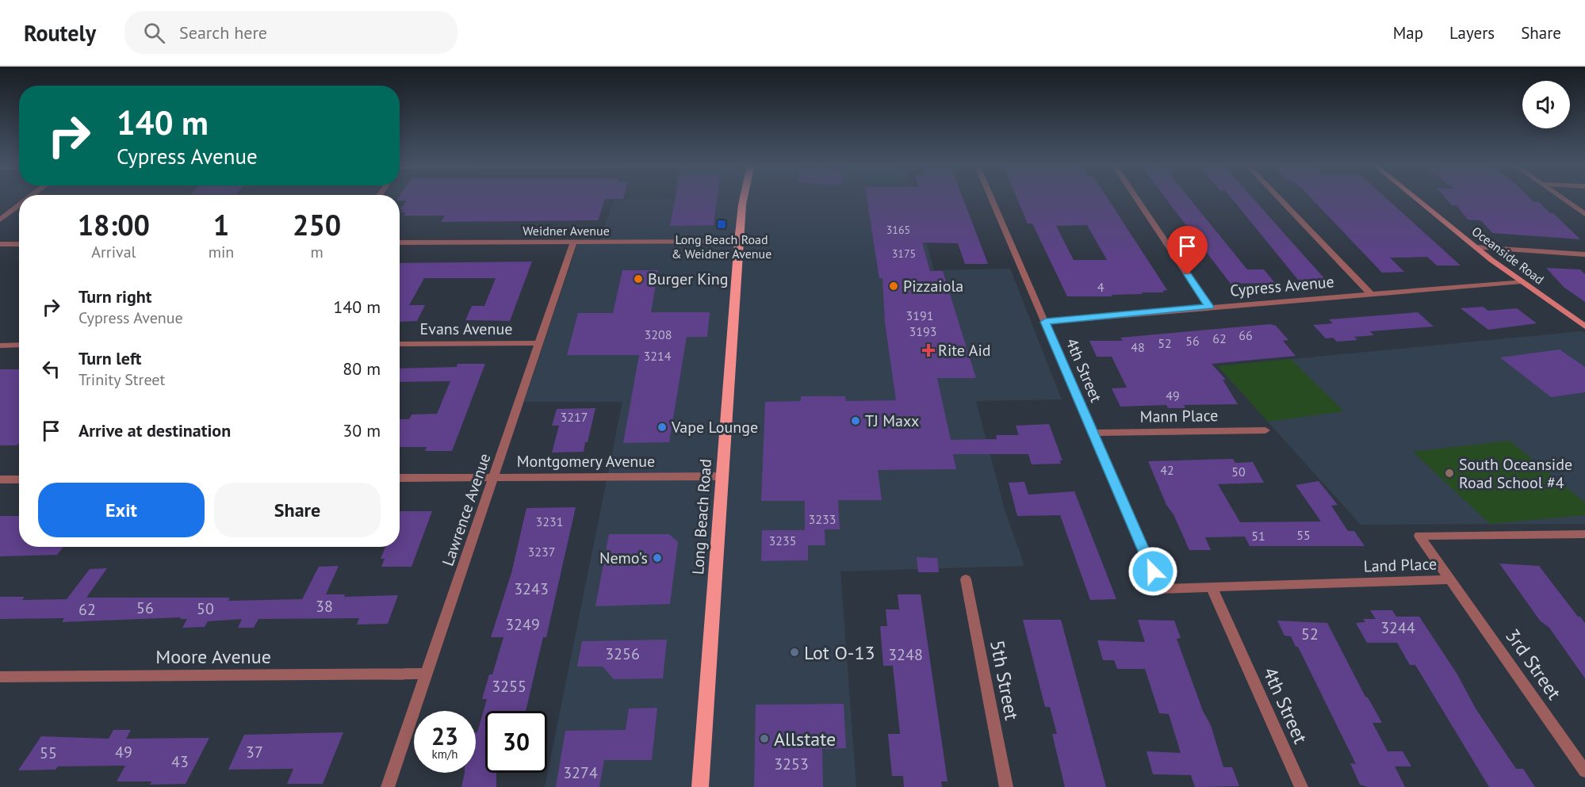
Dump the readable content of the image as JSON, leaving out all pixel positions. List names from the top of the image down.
{
  "streets": {
    "main road": ["Oceanside Road", "Long Beach Road"],
    "street": [
      "Weidner Avenue",
      "Cypress Avenue",
      "Evans Avenue",
      "4th Street",
      "Mann Place",
      "Montgomery Avenue",
      "Lawrence Avenue",
      "Land Place",
      "Moore Avenue",
      "3rd Street",
      "5th Street"
    ]
  },
  "crossings": [
    ["Weidner Avenue", "Lawrence Avenue"],
    ["Weidner Avenue", "Long Beach Road"],
    ["Oceanside Road", "Cypress Avenue"],
    ["Cypress Avenue", "4th Street"],
    ["Evans Avenue", "Lawrence Avenue"],
    ["4th Street", "Mann Place"],
    ["4th Street", "Land Place"],
    ["Montgomery Avenue", "Lawrence Avenue"],
    ["Montgomery Avenue", "Long Beach Road"],
    ["Lawrence Avenue", "Moore Avenue"],
    ["Land Place", "3rd Street"]
  ],
  "places": {
    "transit": ["Long Beach Road & Weidner Avenue"],
    "other": [
      "Burger King",
      "Pizzaiola",
      "TJ Maxx",
      "Vape Lounge",
      "South Oceanside Road School #4",
      "Nemo's",
      "Lot O-13",
      "Allstate"
    ],
    "health": ["Rite Aid"]
  },
  "house_numbers": [
    "3165",
    "3175",
    "4",
    "3191",
    "3193",
    "3208",
    "66",
    "62",
    "56",
    "52",
    "48",
    "3214",
    "49",
    "3217",
    "42",
    "50",
    "3233",
    "3231",
    "55",
    "51",
    "3235",
    "3237",
    "3243",
    "38",
    "56",
    "50",
    "62",
    "3249",
    "3244",
    "52",
    "3256",
    "3248",
    "3255",
    "49",
    "37",
    "55",
    "43",
    "3253",
    "3274"
  ],
  "page": {
    "header": "Routely",
    "search": "Search here",
    "nav": ["Map", "Layers", "Share"],
    "turn": ["140 m", "Cypress Avenue"],
    "eta": [
      "18:00",
      "Arrival",
      "1",
      "min",
      "250",
      "m"
    ],
    "list": [
      {
        "name": "Turn right",
        "note": "Cypress Avenue",
        "value": "140 m"
      },
      {
        "name": "Turn left",
        "note": "Trinity Street",
        "value": "80 m"
      },
      {
        "name": "Arrive at destination",
        "value": "30 m"
      }
    ],
    "buttons": ["Exit", "Share"],
    "speed": "23 km/h",
    "limit": "30"
  }
}
